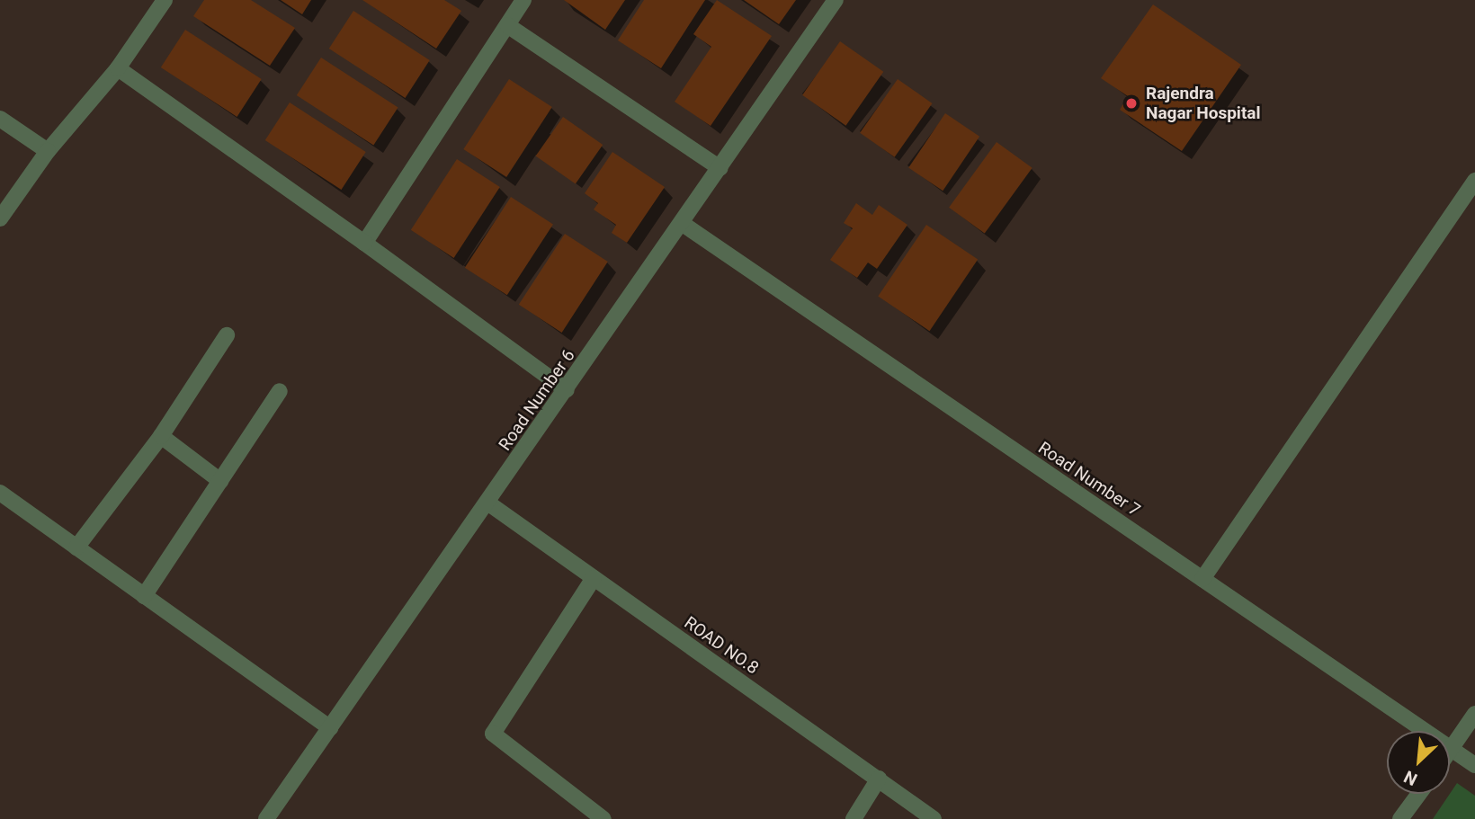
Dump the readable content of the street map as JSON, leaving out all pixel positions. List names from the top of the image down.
{
  "streets": {
    "street": ["Road Number 6", "Road Number 7", "ROAD NO.8"]
  },
  "crossings": [
    ["Road Number 6", "Road Number 7"],
    ["Road Number 6", "ROAD NO.8"]
  ],
  "places": ["Rajendra Nagar Hospital"],
  "north": "bottom left"
}
